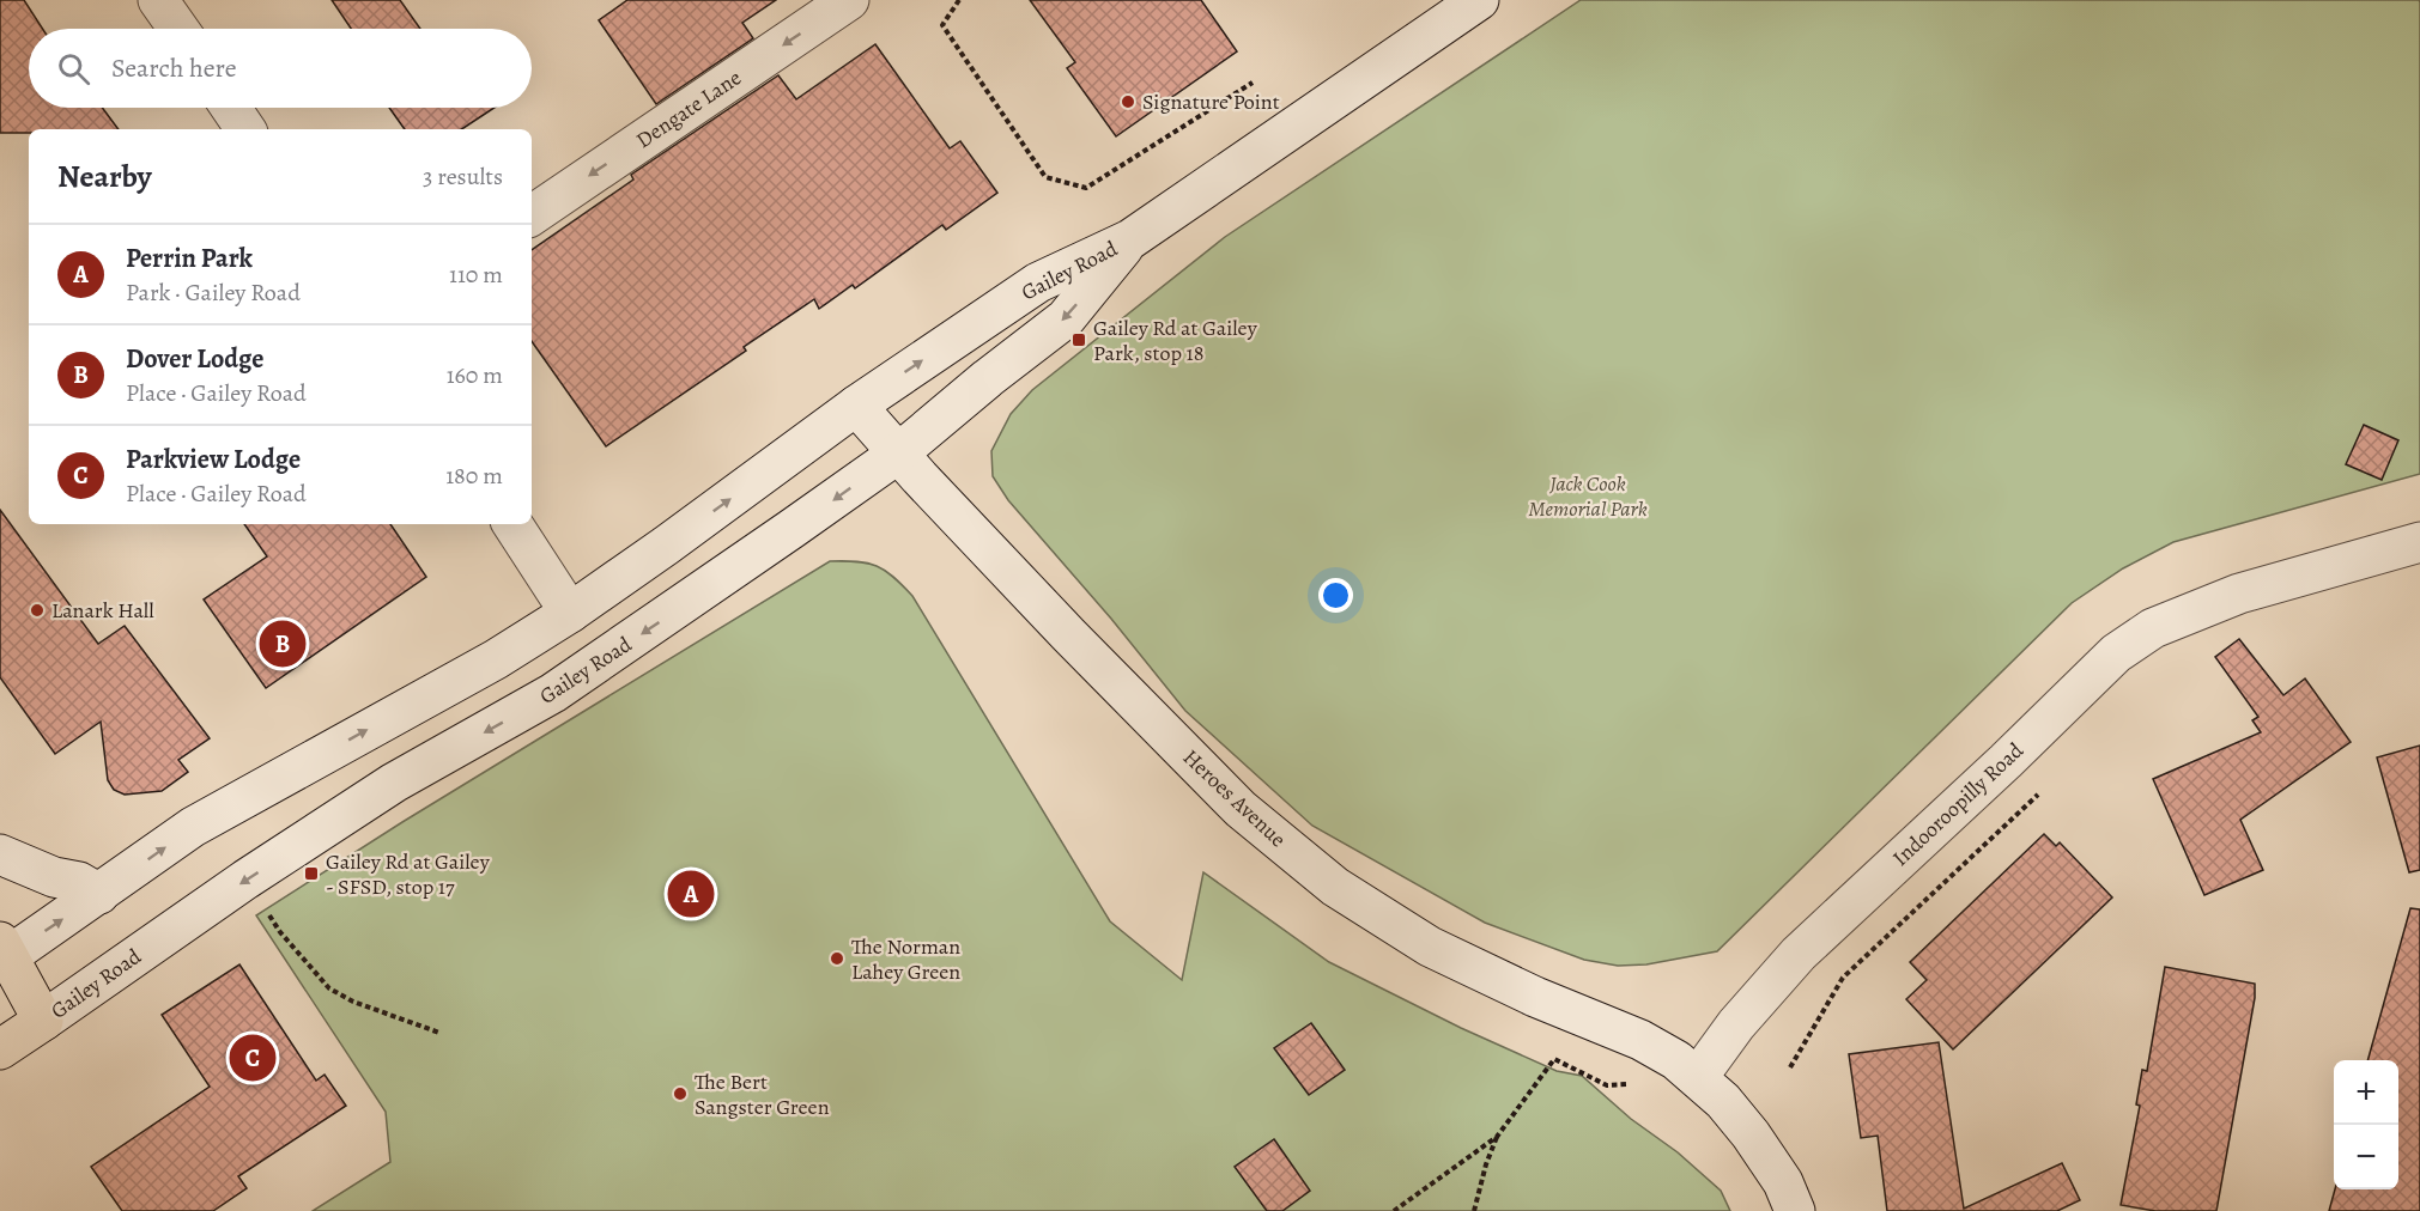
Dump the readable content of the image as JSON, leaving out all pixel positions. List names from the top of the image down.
{
  "streets": {
    "main road": [
      "Dengate Lane",
      "Gailey Road",
      "Heroes Avenue",
      "Indooroopilly Road"
    ]
  },
  "crossings": [
    ["Gailey Road", "Heroes Avenue"],
    ["Heroes Avenue", "Indooroopilly Road"]
  ],
  "one_way": ["Dengate Lane"],
  "parks": ["Jack Cook Memorial Park"],
  "places": {
    "other": [
      "Signature Point",
      "Lanark Hall",
      "The Norman Lahey Green",
      "The Bert Sangster Green"
    ],
    "transit": ["Gailey Rd at Gailey Park, stop 18", "Gailey Rd at Gailey - SFSD, stop 17"]
  },
  "page": {
    "search": "Search here",
    "heading": ["Nearby", "3 results"],
    "list": [
      {
        "mark": "A",
        "name": "Perrin Park",
        "note": "Park · Gailey Road",
        "value": "110 m"
      },
      {
        "mark": "B",
        "name": "Dover Lodge",
        "note": "Place · Gailey Road",
        "value": "160 m"
      },
      {
        "mark": "C",
        "name": "Parkview Lodge",
        "note": "Place · Gailey Road",
        "value": "180 m"
      }
    ],
    "pins": ["B", "A", "C"],
    "map_buttons": ["+", "−"]
  }
}
